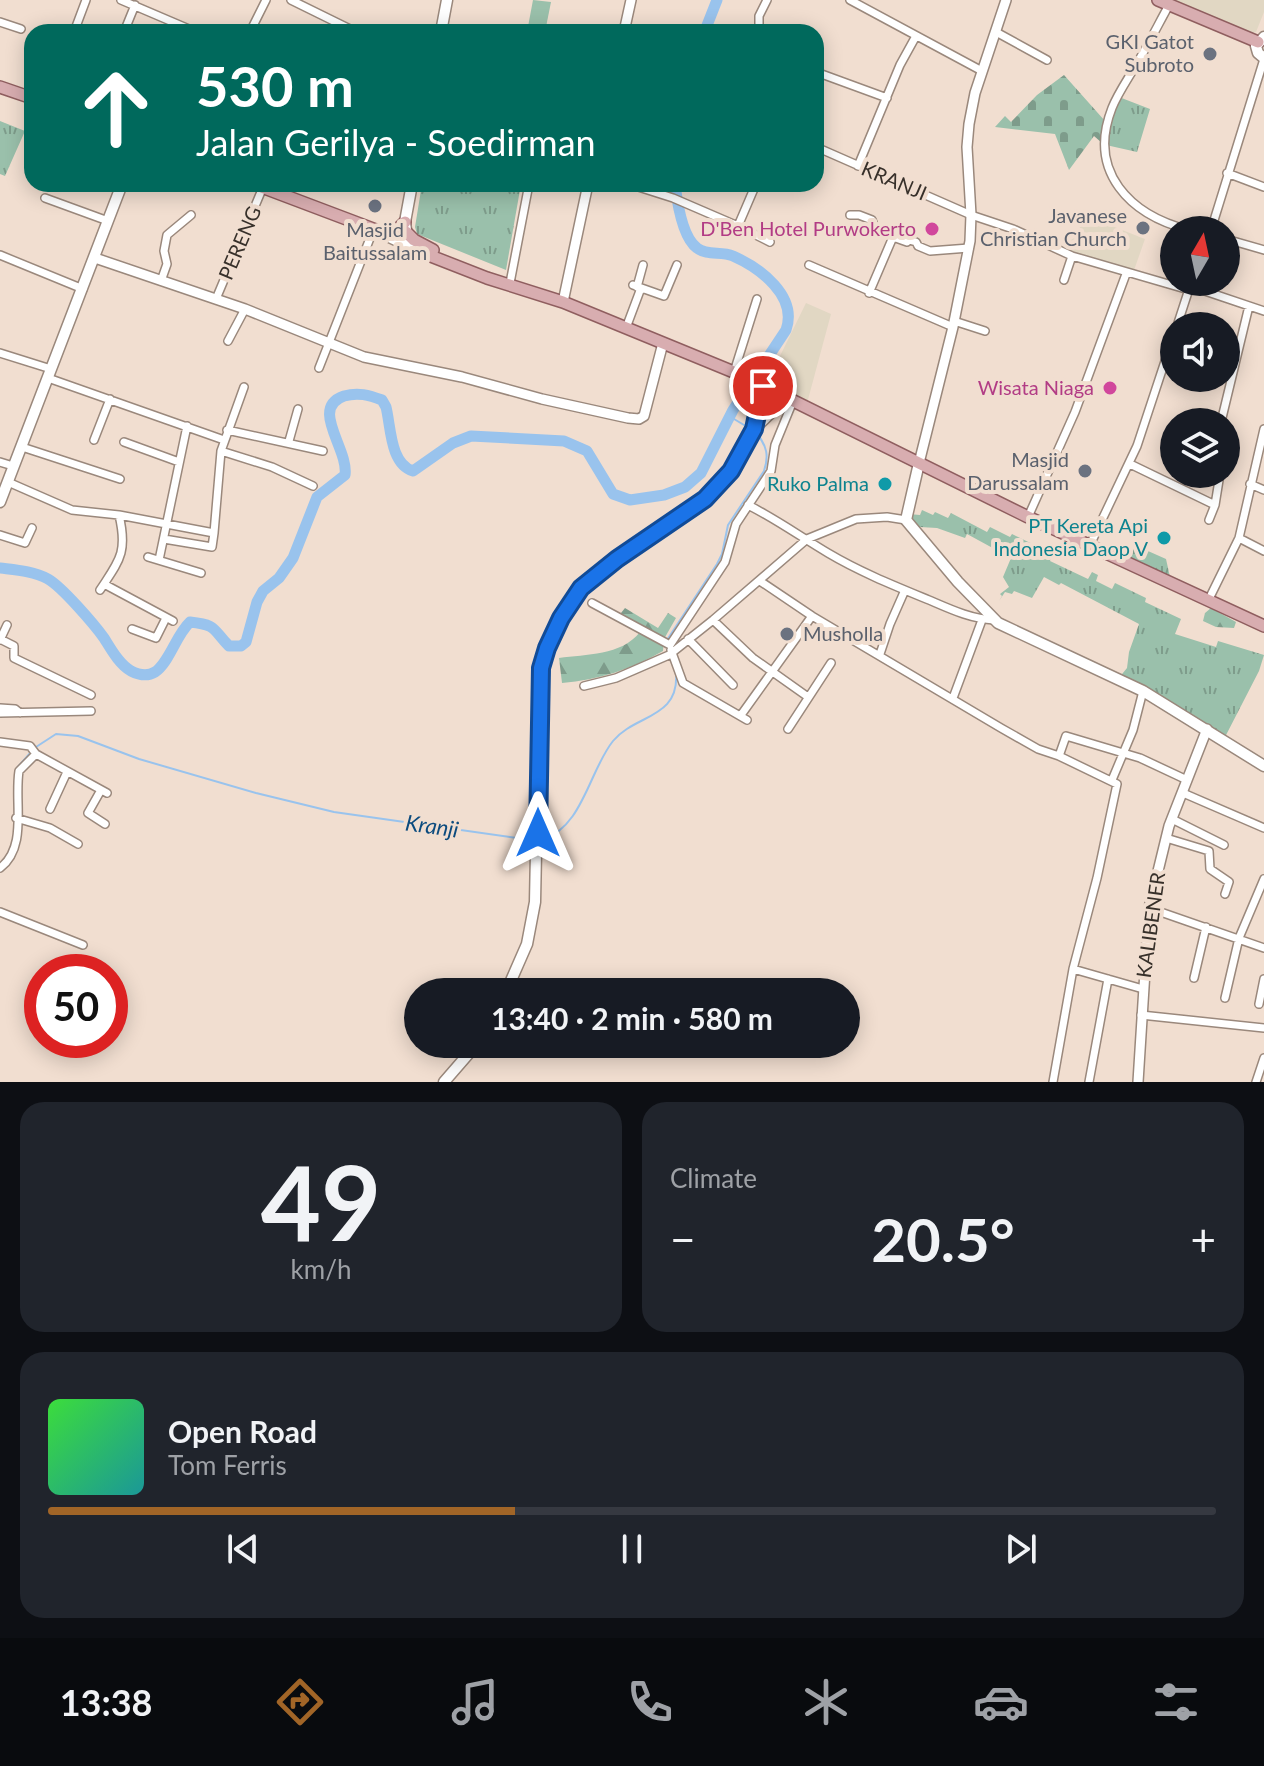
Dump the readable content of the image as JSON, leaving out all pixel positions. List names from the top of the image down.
{
  "streets": {
    "street": ["KRANJI", "PERENG", "KALIBENER"]
  },
  "water": ["Kranji"],
  "places": [
    "GKI Gatot Subroto",
    "Masjid Baitussalam",
    "Javanese Christian Church",
    "D'Ben Hotel Purwokerto",
    "Wisata Niaga",
    "Masjid Darussalam",
    "Ruko Palma",
    "PT Kereta Api Indonesia Daop V",
    "Musholla"
  ],
  "north": "top",
  "page": {
    "turn": ["530 m", "Jalan Gerilya - Soedirman"],
    "limit": "50",
    "trip": "13:40 · 2 min · 580 m",
    "tile": [
      ["49", "km/h"],
      "Climate"
    ],
    "heat": ["−", "20.5°", "+"],
    "song": ["Open Road", "Tom Ferris"],
    "tabs": "13:38"
  }
}
